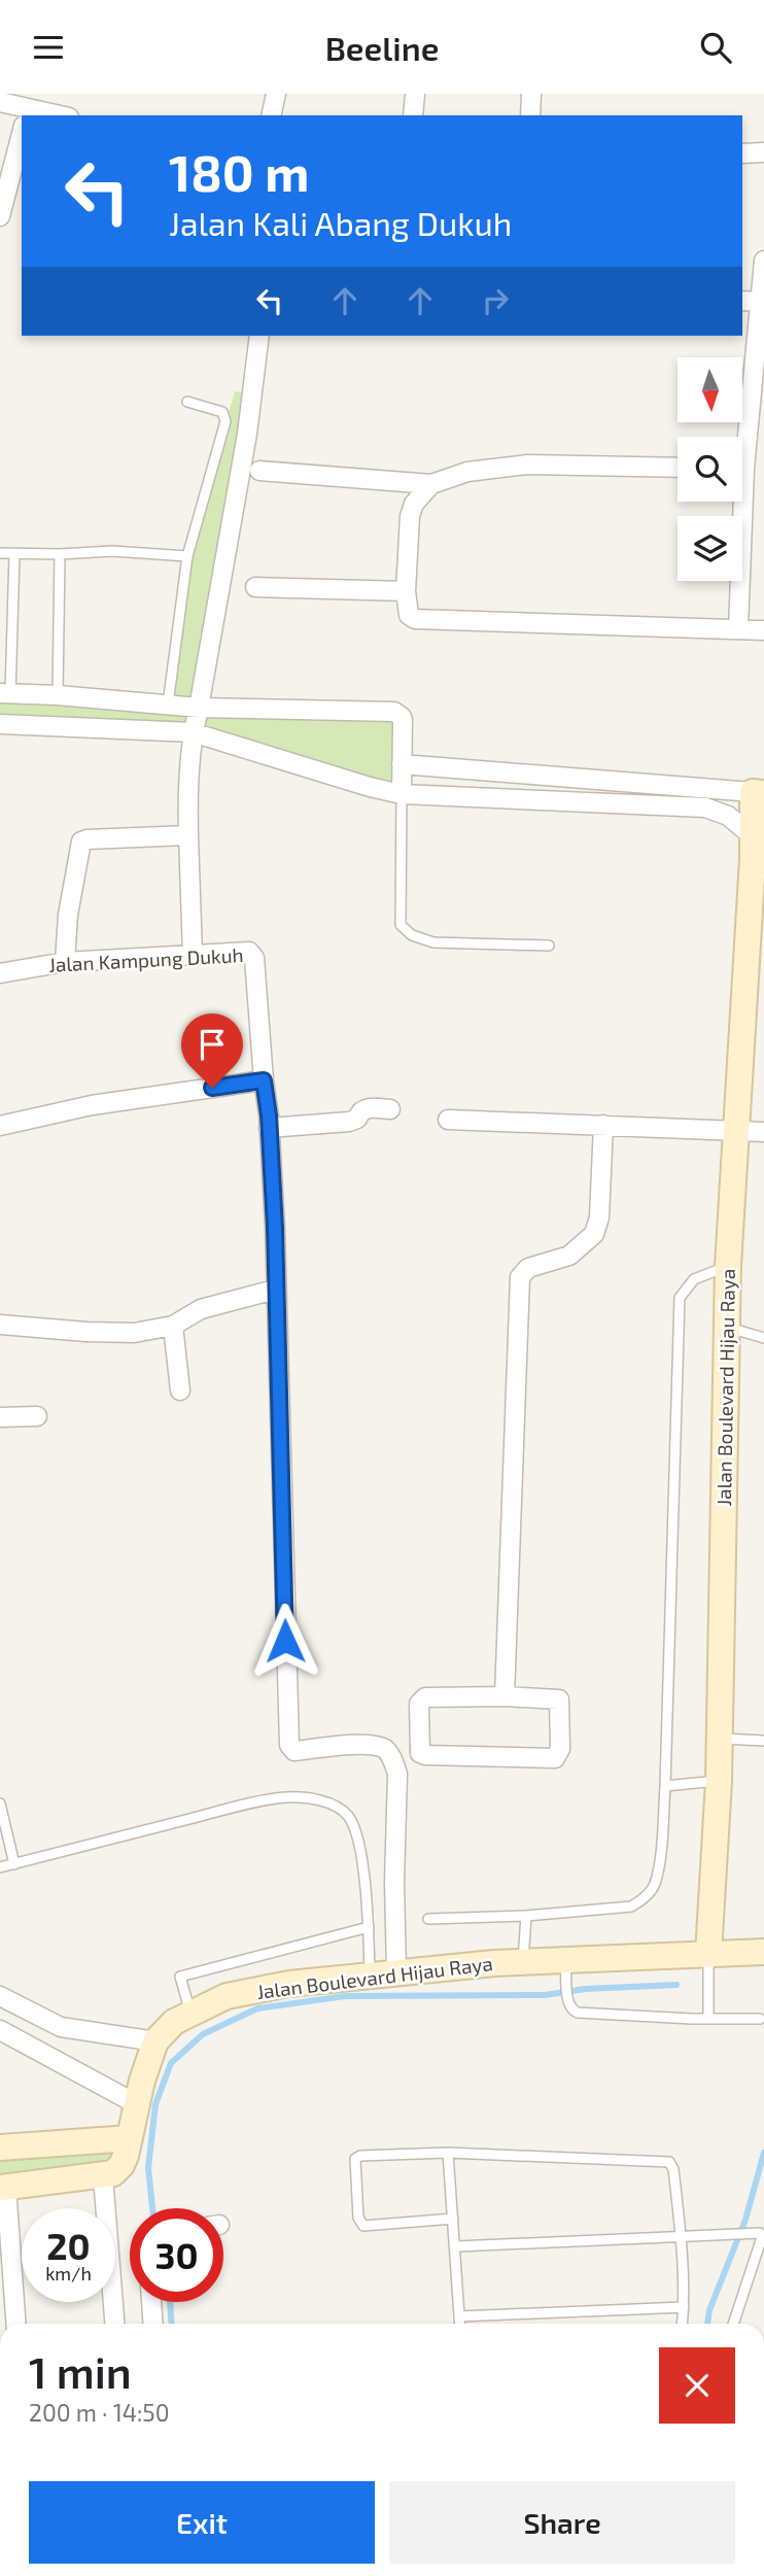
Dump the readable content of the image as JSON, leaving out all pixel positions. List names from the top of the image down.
{
  "streets": {
    "street": ["Jalan Kampung Dukuh", "Jalan Boulevard Hijau Raya"]
  },
  "north": "bottom",
  "page": {
    "header": "Beeline",
    "turn": ["180 m", "Jalan Kali Abang Dukuh"],
    "speed": "20 km/h",
    "limit": "30",
    "heading": ["1 min", "200 m · 14:50"],
    "buttons": ["Exit", "Share"]
  }
}
